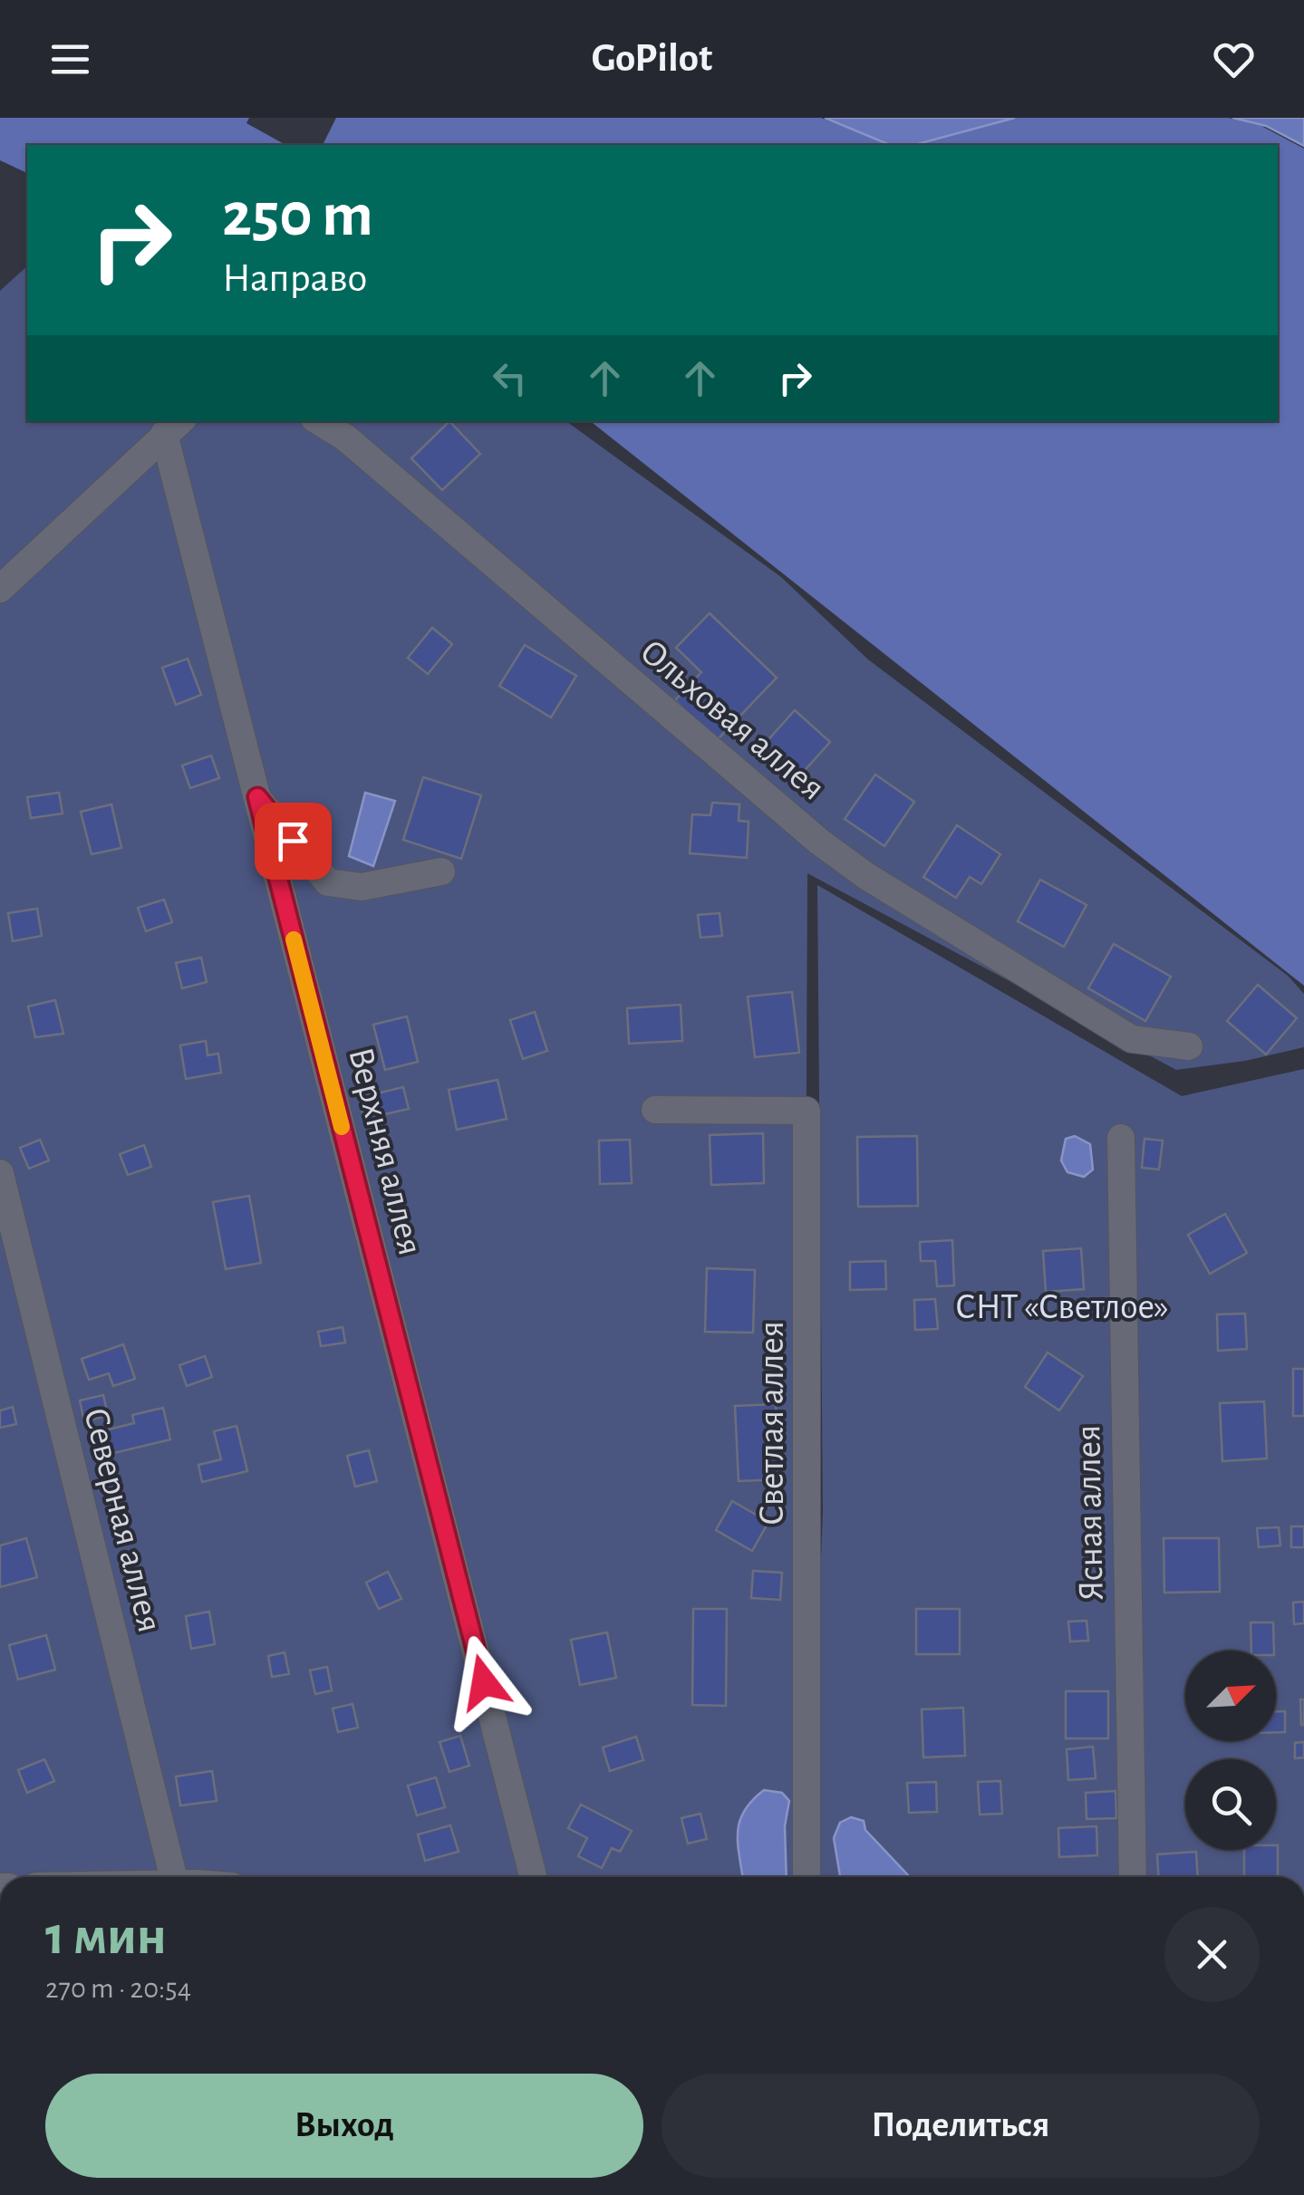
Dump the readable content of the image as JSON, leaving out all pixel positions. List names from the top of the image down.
{
  "streets": {
    "street": [
      "Ольховая аллея",
      "Верхняя аллея",
      "Светлая аллея",
      "Ясная аллея",
      "Северная аллея"
    ]
  },
  "parks": ["СНТ «Светлое»"],
  "north": "top right",
  "page": {
    "header": "GoPilot",
    "turn": ["250 m", "Направо"],
    "heading": ["1 мин", "270 m · 20:54"],
    "buttons": ["Выход", "Поделиться"]
  }
}
